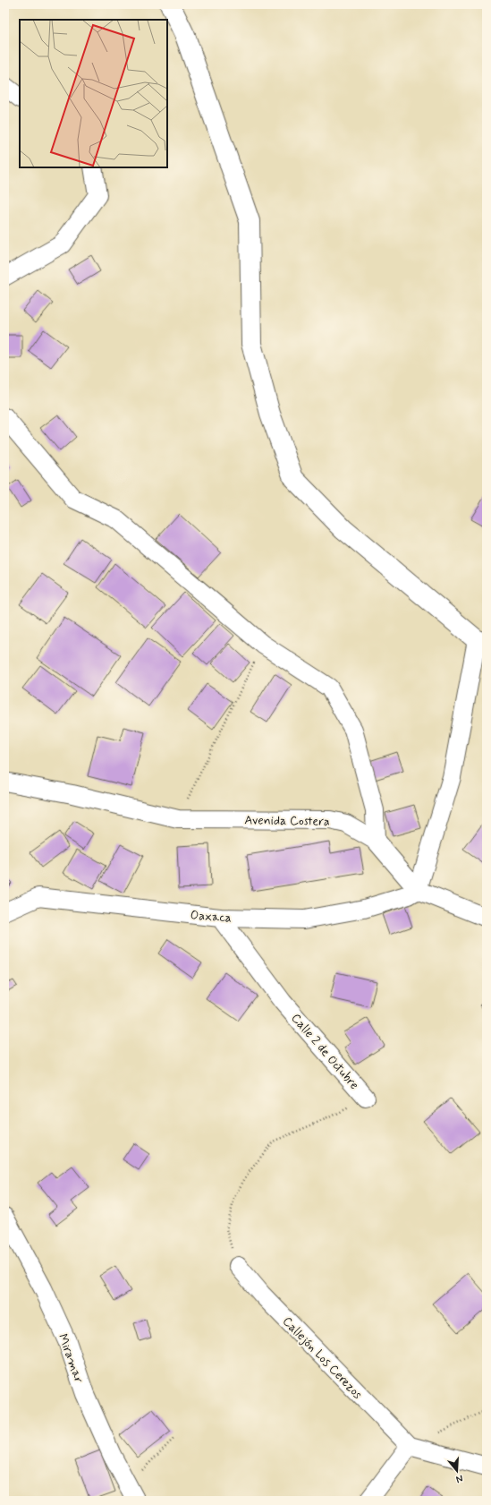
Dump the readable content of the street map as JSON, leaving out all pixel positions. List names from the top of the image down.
{
  "streets": {
    "street": [
      "Avenida Costera",
      "Oaxaca",
      "Calle 2 de Octubre",
      "Callejón Los Cerezos",
      "Miramar"
    ]
  },
  "crossings": [
    ["Avenida Costera", "Oaxaca"],
    ["Oaxaca", "Calle 2 de Octubre"]
  ],
  "north": "bottom"
}
